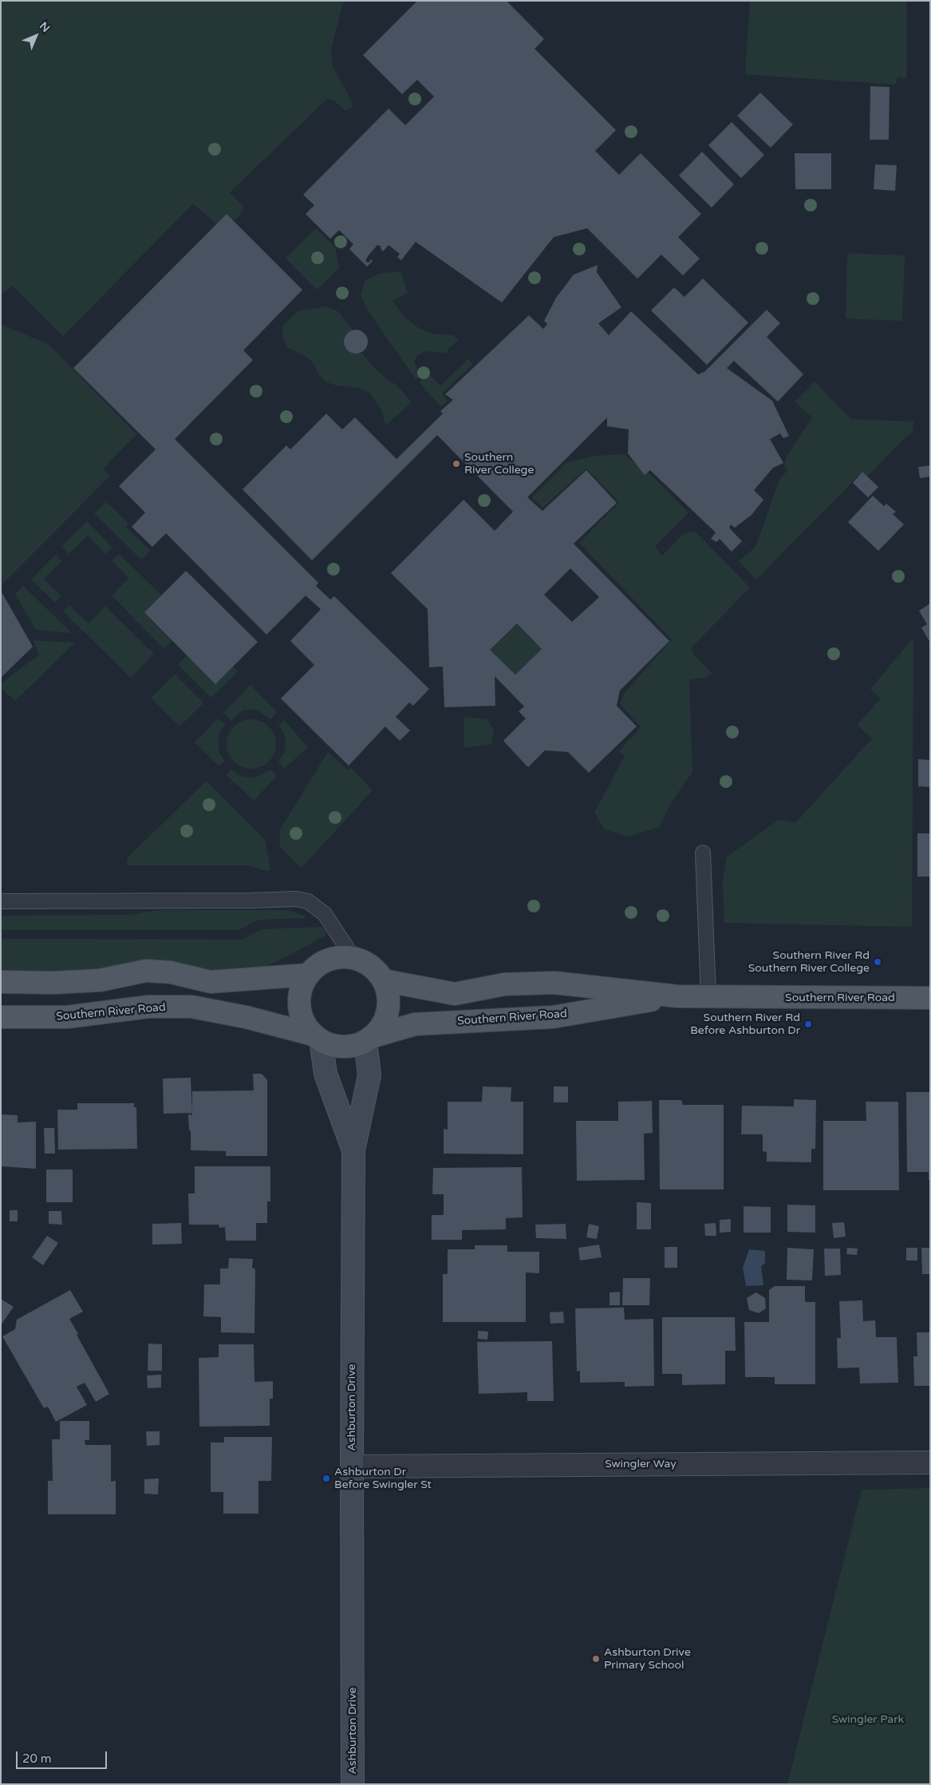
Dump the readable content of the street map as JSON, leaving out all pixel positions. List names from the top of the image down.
{
  "streets": {
    "main road": ["Southern River Road", "Ashburton Drive"],
    "street": ["Swingler Way"]
  },
  "crossings": [
    ["Southern River Road", "Ashburton Drive"],
    ["Ashburton Drive", "Swingler Way"]
  ],
  "parks": ["Swingler Park"],
  "places": [
    "Southern River College",
    "Southern River Rd Southern River College",
    "Southern River Rd Before Ashburton Dr",
    "Ashburton Dr Before Swingler St",
    "Ashburton Drive Primary School"
  ],
  "scale_bar": "20 m",
  "north": "top right"
}
